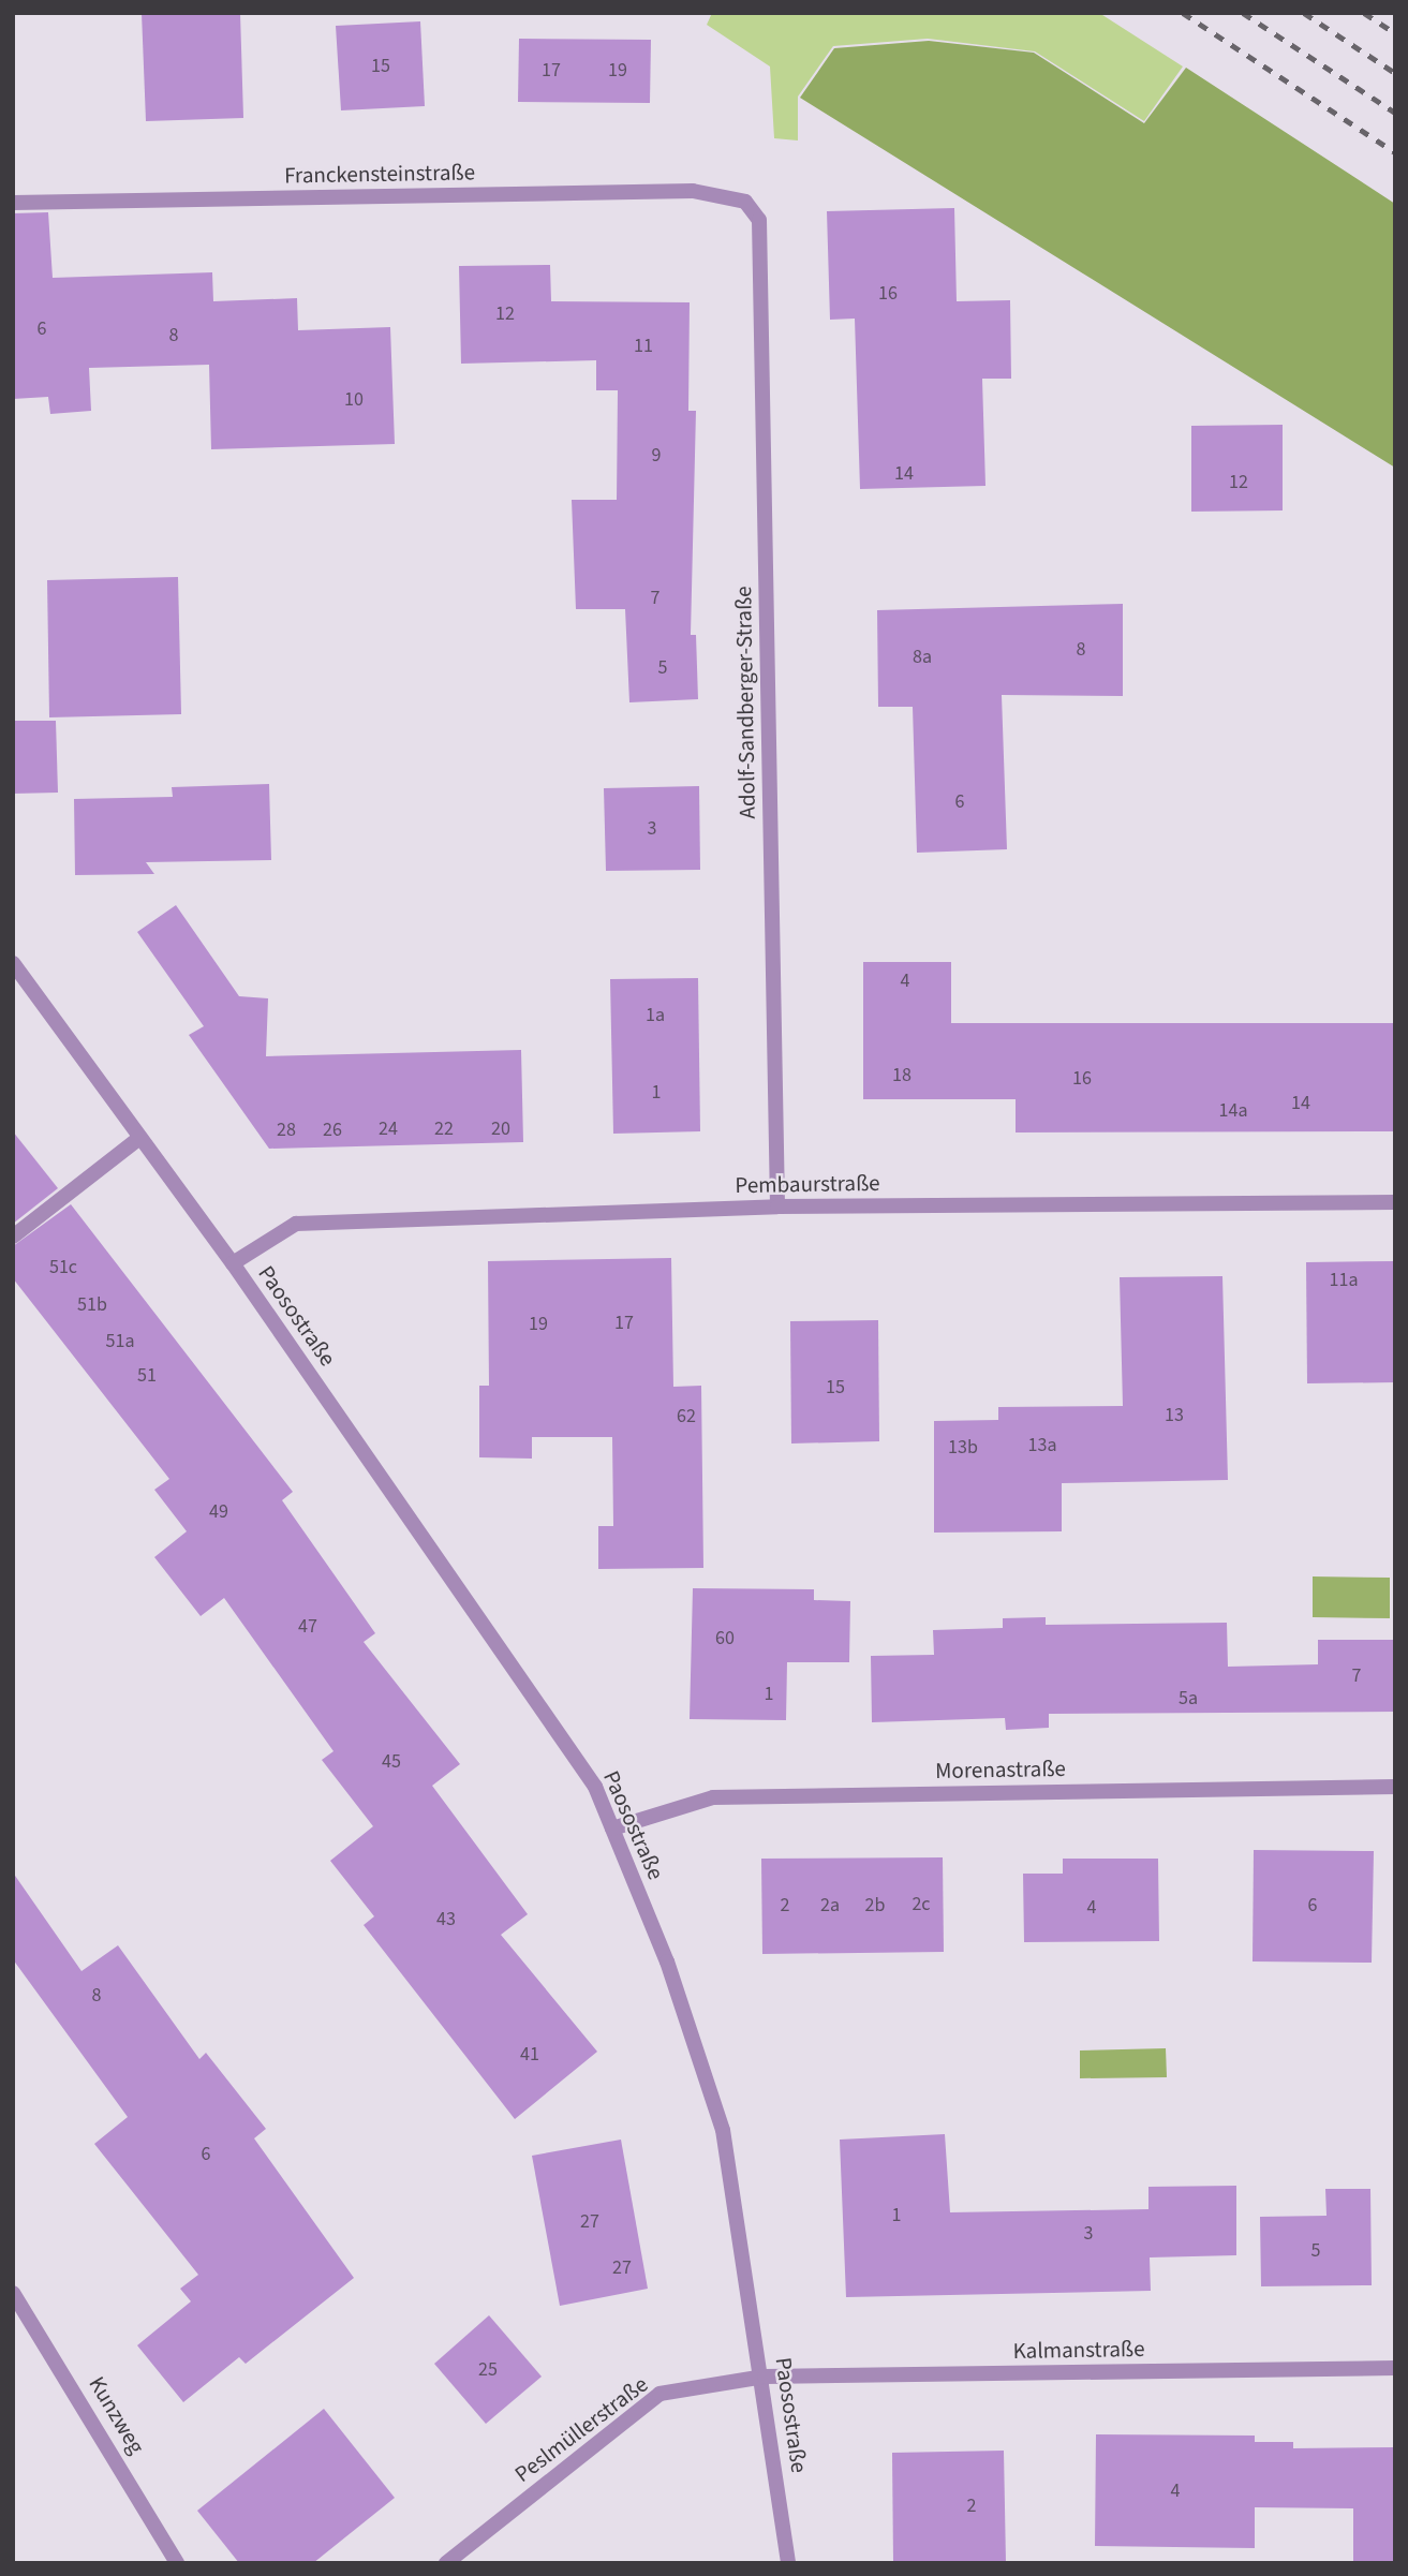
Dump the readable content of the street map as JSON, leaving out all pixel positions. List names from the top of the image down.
{
  "streets": {
    "street": [
      "Franckensteinstraße",
      "Adolf-Sandberger-Straße",
      "Pembaurstraße",
      "Paosostraße",
      "Morenastraße",
      "Kalmanstraße",
      "Kunzweg",
      "Peslmüllerstraße"
    ]
  },
  "crossings": [
    ["Franckensteinstraße", "Adolf-Sandberger-Straße"],
    ["Adolf-Sandberger-Straße", "Pembaurstraße"],
    ["Pembaurstraße", "Paosostraße"],
    ["Paosostraße", "Morenastraße"],
    ["Paosostraße", "Kalmanstraße"],
    ["Paosostraße", "Peslmüllerstraße"],
    ["Kalmanstraße", "Peslmüllerstraße"]
  ],
  "house_numbers": [
    "15",
    "17",
    "19",
    "16",
    "12",
    "6",
    "8",
    "11",
    "10",
    "9",
    "14",
    "12",
    "7",
    "8",
    "8a",
    "5",
    "6",
    "3",
    "4",
    "1a",
    "18",
    "16",
    "1",
    "14",
    "14a",
    "24",
    "22",
    "20",
    "28",
    "26",
    "51c",
    "11a",
    "51b",
    "17",
    "19",
    "51a",
    "51",
    "15",
    "13",
    "62",
    "13a",
    "13b",
    "49",
    "47",
    "60",
    "7",
    "1",
    "5a",
    "45",
    "2c",
    "2",
    "2a",
    "2b",
    "6",
    "4",
    "43",
    "8",
    "41",
    "6",
    "1",
    "27",
    "3",
    "5",
    "27",
    "25",
    "4",
    "2"
  ]
}
